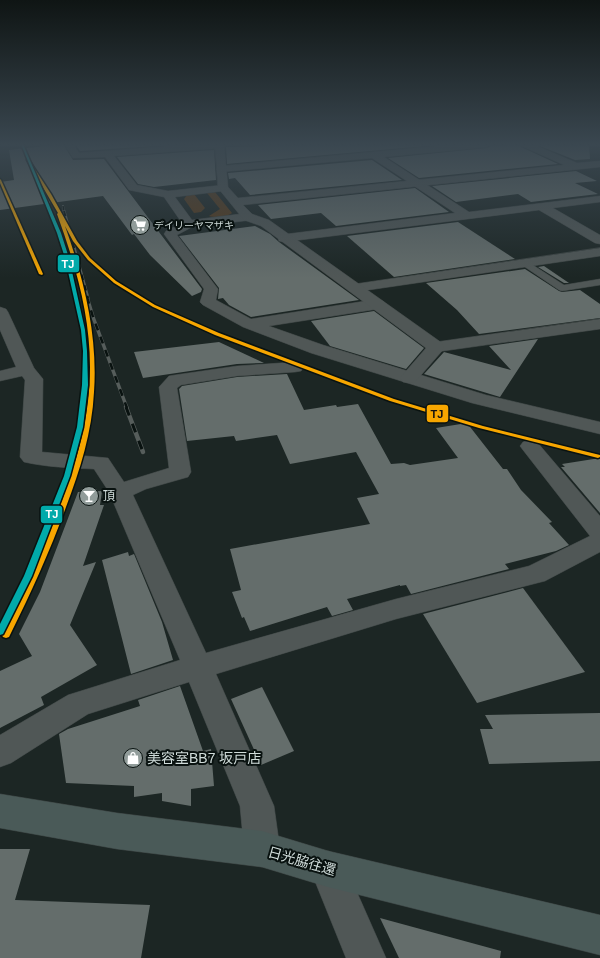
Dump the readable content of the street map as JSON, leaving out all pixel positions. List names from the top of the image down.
{
  "streets": {
    "main road": ["日光脇往還"]
  },
  "places": {
    "supermarket": ["デイリーヤマザキ"],
    "bar": ["頂"],
    "shop": ["美容室BB7 坂戸店"]
  },
  "lines": ["transit line TJ"]
}
